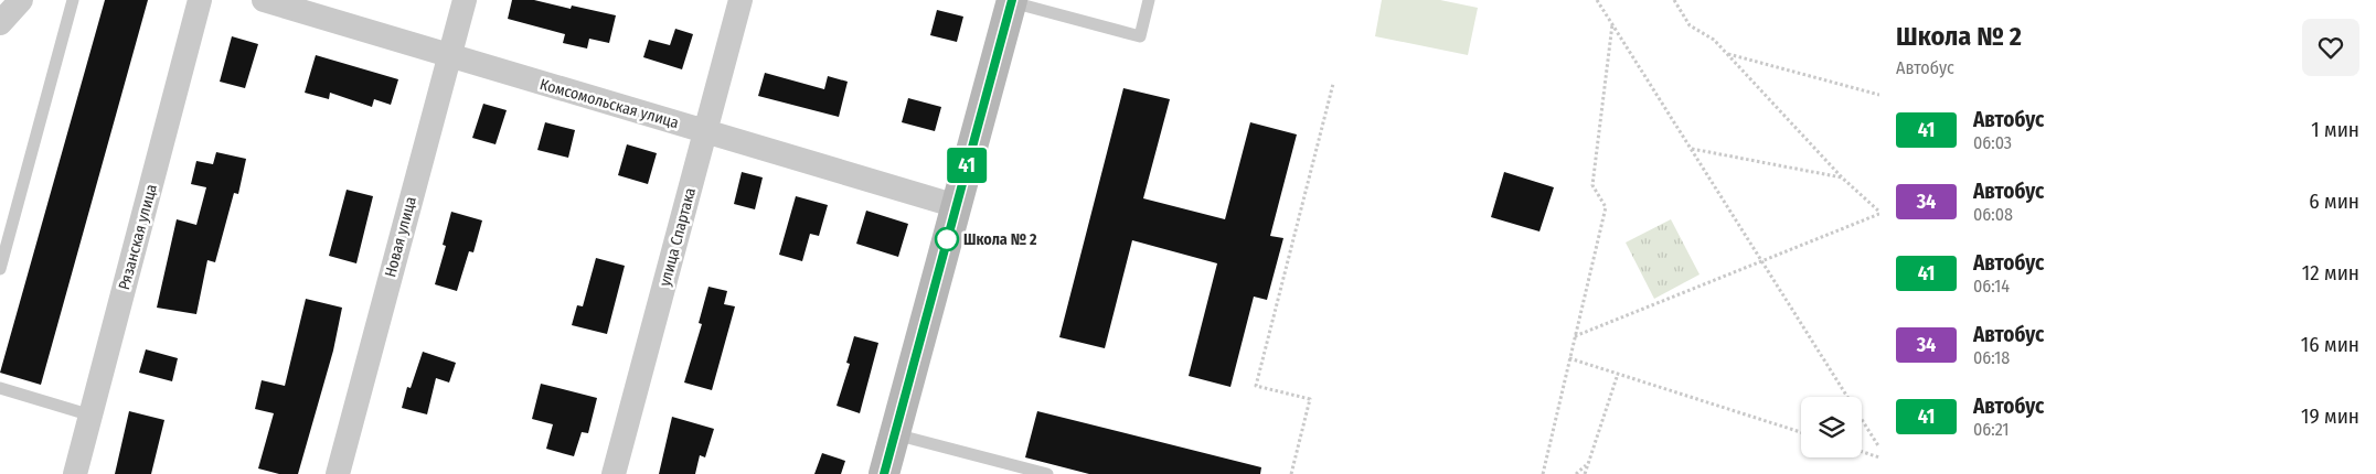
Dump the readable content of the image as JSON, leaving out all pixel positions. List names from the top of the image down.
{
  "streets": {
    "street": [
      "Комсомольская улица",
      "Рязанская улица",
      "Новая улица",
      "улица Спартака"
    ]
  },
  "crossings": [
    ["Комсомольская улица", "Новая улица"],
    ["Комсомольская улица", "улица Спартака"]
  ],
  "places": ["Школа № 2"],
  "lines": ["bus line 41"],
  "page": {
    "on_map": "41",
    "heading": ["Школа № 2", "Автобус"],
    "list": [
      {
        "mark": "41",
        "name": "Автобус",
        "note": "06:03",
        "value": "1 мин"
      },
      {
        "mark": "34",
        "name": "Автобус",
        "note": "06:08",
        "value": "6 мин"
      },
      {
        "mark": "41",
        "name": "Автобус",
        "note": "06:14",
        "value": "12 мин"
      },
      {
        "mark": "34",
        "name": "Автобус",
        "note": "06:18",
        "value": "16 мин"
      },
      {
        "mark": "41",
        "name": "Автобус",
        "note": "06:21",
        "value": "19 мин"
      }
    ]
  }
}
